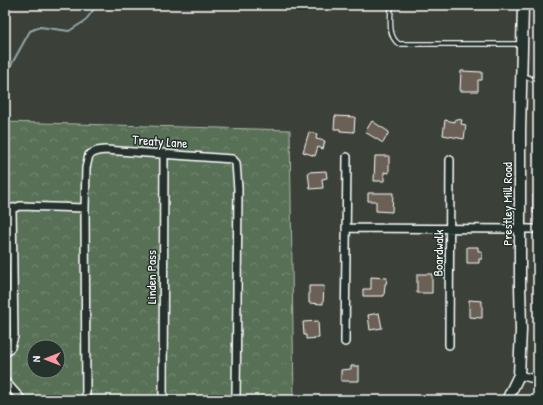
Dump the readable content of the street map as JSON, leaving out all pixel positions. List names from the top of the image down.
{
  "streets": {
    "street": [
      "Treaty Lane",
      "Prestley Mill Road",
      "Boardwalk",
      "Linden Pass"
    ]
  },
  "crossings": [
    ["Treaty Lane", "Linden Pass"]
  ],
  "north": "left"
}
